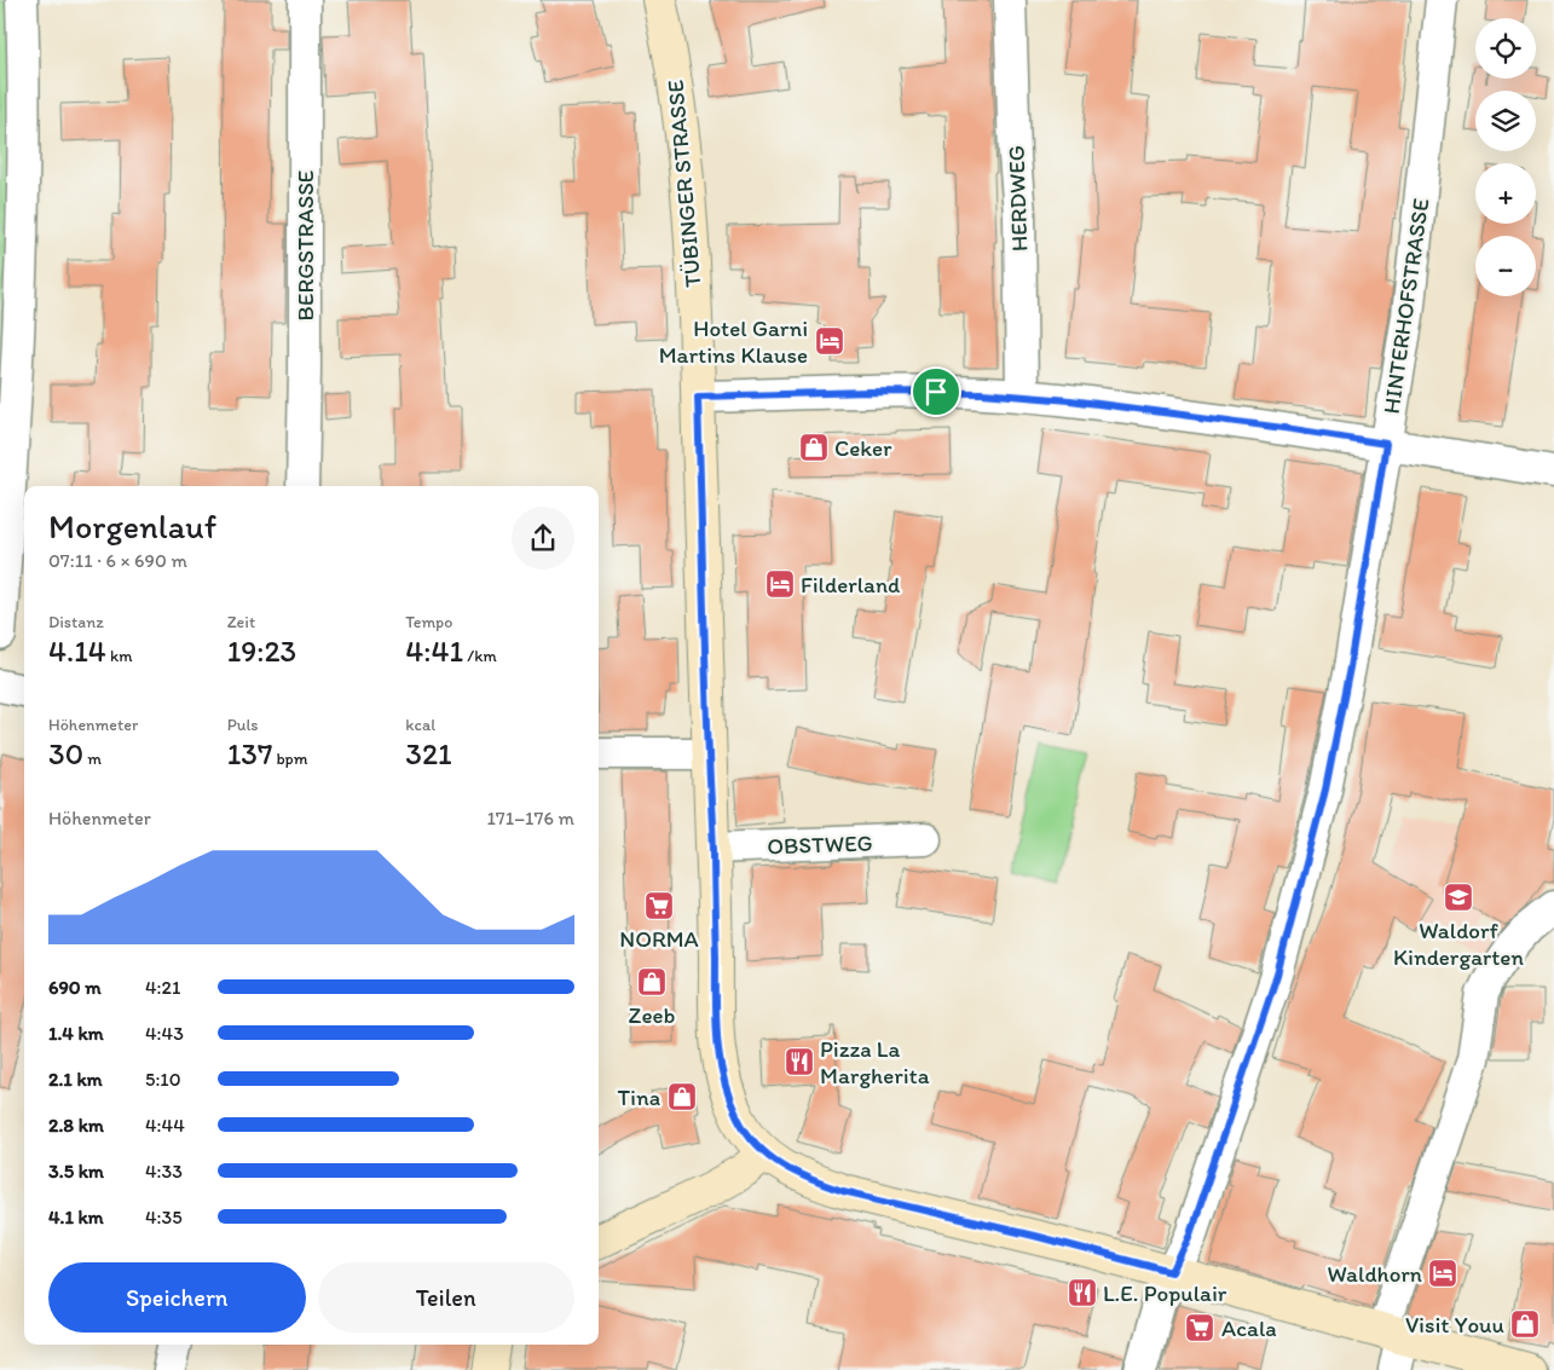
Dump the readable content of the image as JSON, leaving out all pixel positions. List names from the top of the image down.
{
  "streets": {
    "main road": ["TÜBINGER STRASSE"],
    "street": [
      "HERDWEG",
      "BERGSTRASSE",
      "HINTERHOFSTRASSE",
      "OBSTWEG"
    ]
  },
  "crossings": [
    ["TÜBINGER STRASSE", "HINTERHOFSTRASSE"],
    ["TÜBINGER STRASSE", "OBSTWEG"]
  ],
  "places": {
    "hotel": ["Hotel Garni Martins Klause", "Filderland", "Waldhorn"],
    "shop": [
      "Ceker",
      "Zeeb",
      "Tina",
      "Visit Youu"
    ],
    "school or university": ["Waldorf Kindergarten"],
    "supermarket": ["NORMA", "Acala"],
    "restaurant": ["Pizza La Margherita", "L.E. Populair"]
  },
  "page": {
    "map_buttons": ["+", "−"],
    "heading": ["Morgenlauf", "07:11 · 6 × 690 m"],
    "stats": [
      ["Distanz", "4.14 km"],
      ["Zeit", "19:23"],
      ["Tempo", "4:41 /km"],
      ["Höhenmeter", "30 m"],
      ["Puls", "137 bpm"],
      ["kcal", "321"]
    ],
    "chart": ["Höhenmeter", "171–176 m"],
    "list": [
      {
        "name": "690 m",
        "note": "4:21"
      },
      {
        "name": "1.4 km",
        "note": "4:43"
      },
      {
        "name": "2.1 km",
        "note": "5:10"
      },
      {
        "name": "2.8 km",
        "note": "4:44"
      },
      {
        "name": "3.5 km",
        "note": "4:33"
      },
      {
        "name": "4.1 km",
        "note": "4:35"
      }
    ],
    "buttons": ["Speichern", "Teilen"]
  }
}
